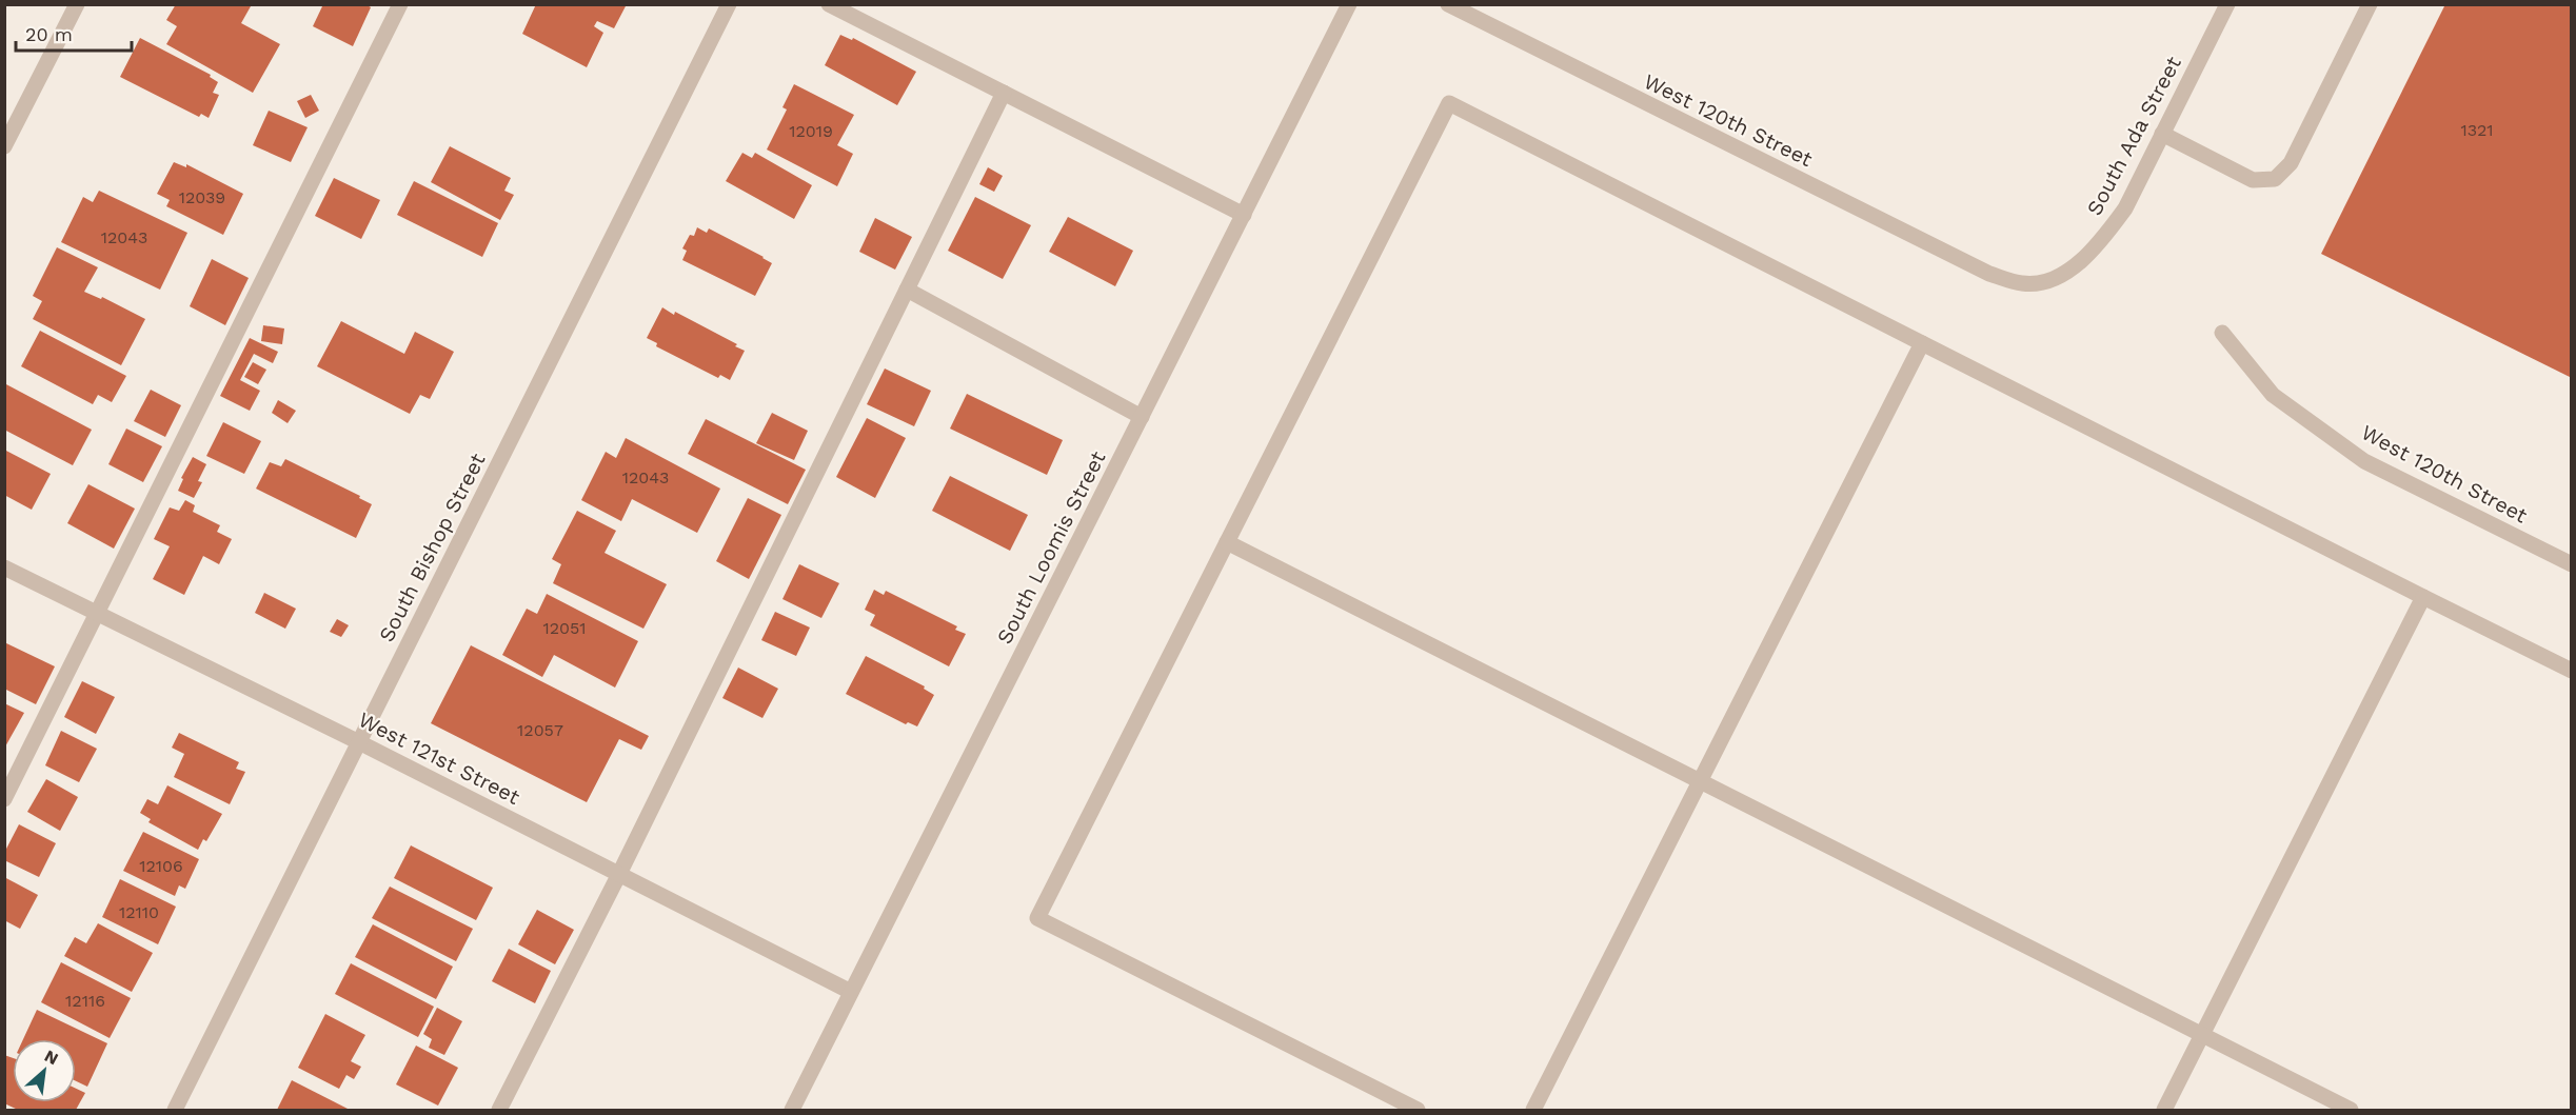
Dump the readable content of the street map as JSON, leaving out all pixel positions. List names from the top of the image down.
{
  "streets": {
    "street": [
      "West 120th Street",
      "South Ada Street",
      "South Bishop Street",
      "South Loomis Street",
      "West 121st Street"
    ]
  },
  "crossings": [
    ["West 120th Street", "South Ada Street"],
    ["South Bishop Street", "West 121st Street"],
    ["South Loomis Street", "West 121st Street"]
  ],
  "house_numbers": [
    "1321",
    "12019",
    "12039",
    "12043",
    "12043",
    "12051",
    "12057",
    "12106",
    "12110",
    "12116"
  ],
  "scale_bar": "20 m",
  "north": "top right"
}
